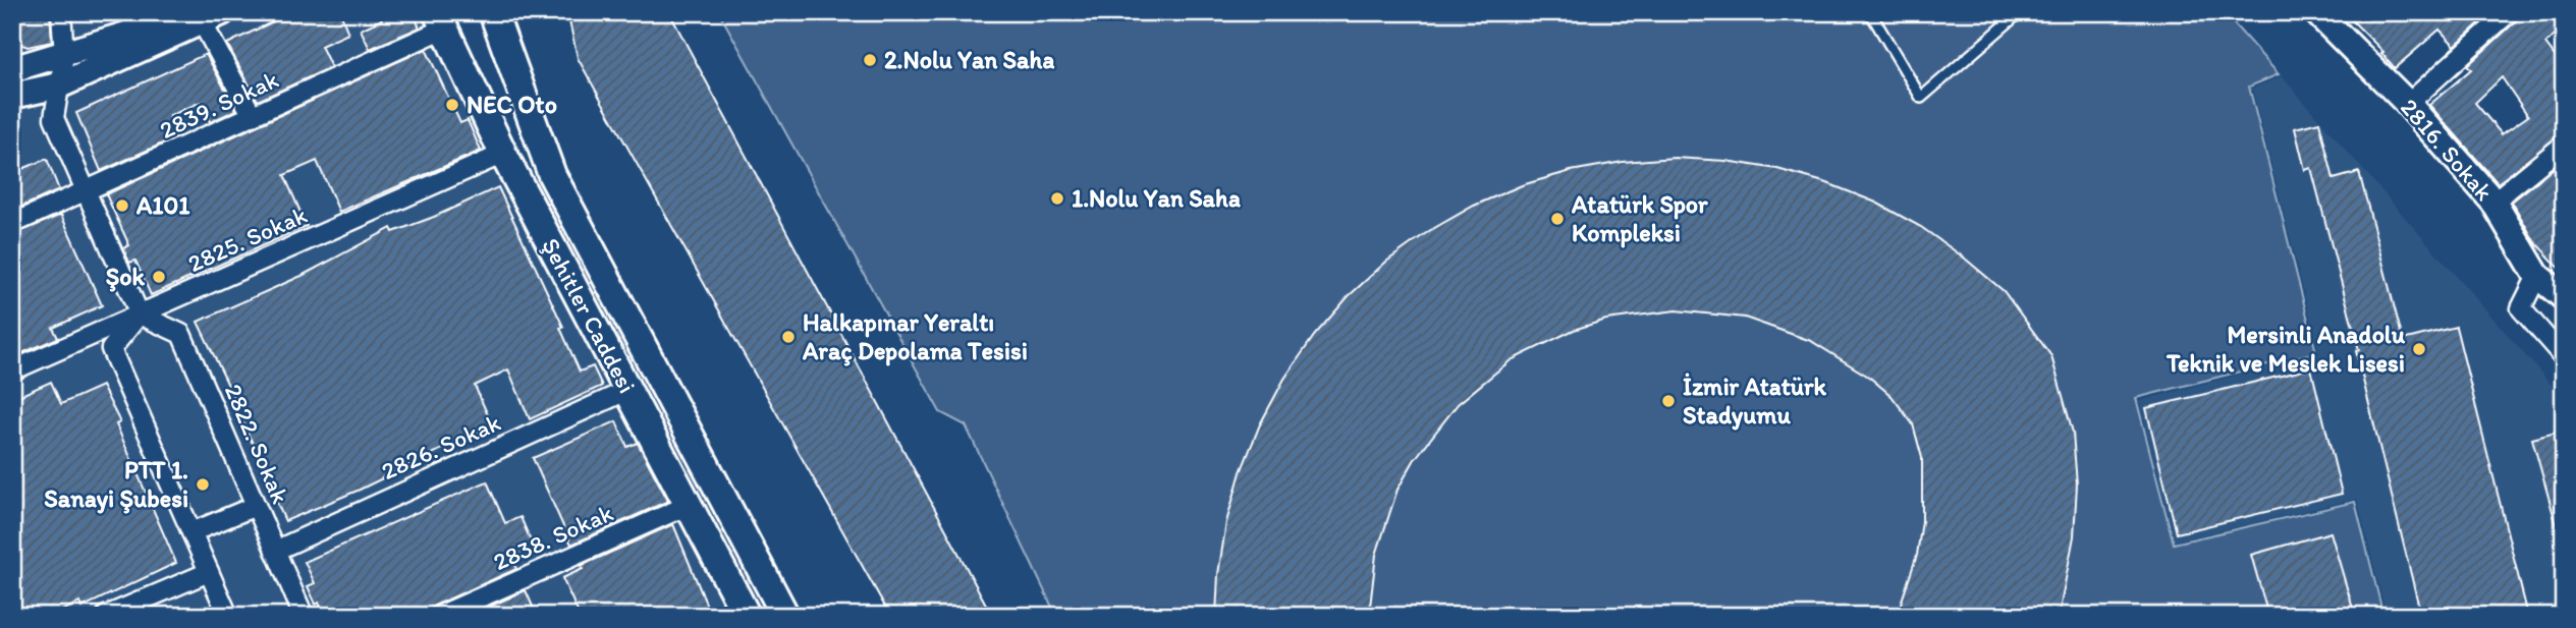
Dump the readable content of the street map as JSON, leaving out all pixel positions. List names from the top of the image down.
{
  "streets": {
    "main road": ["Şehitler Caddesi"],
    "street": [
      "2839. Sokak",
      "2816. Sokak",
      "2825. Sokak",
      "2822. Sokak",
      "2826. Sokak",
      "2838. Sokak"
    ]
  },
  "crossings": [
    ["2839. Sokak", "Şehitler Caddesi"],
    ["2825. Sokak", "Şehitler Caddesi"],
    ["2825. Sokak", "2822. Sokak"],
    ["Şehitler Caddesi", "2826. Sokak"],
    ["Şehitler Caddesi", "2838. Sokak"],
    ["2822. Sokak", "2826. Sokak"]
  ],
  "places": [
    "2.Nolu Yan Saha",
    "NEC Oto",
    "1.Nolu Yan Saha",
    "A101",
    "Atatürk Spor Kompleksi",
    "Şok",
    "Halkapınar Yeraltı Araç Depolama Tesisi",
    "Mersinli Anadolu Teknik ve Meslek Lisesi",
    "İzmir Atatürk Stadyumu",
    "PTT 1. Sanayi Şubesi"
  ]
}
